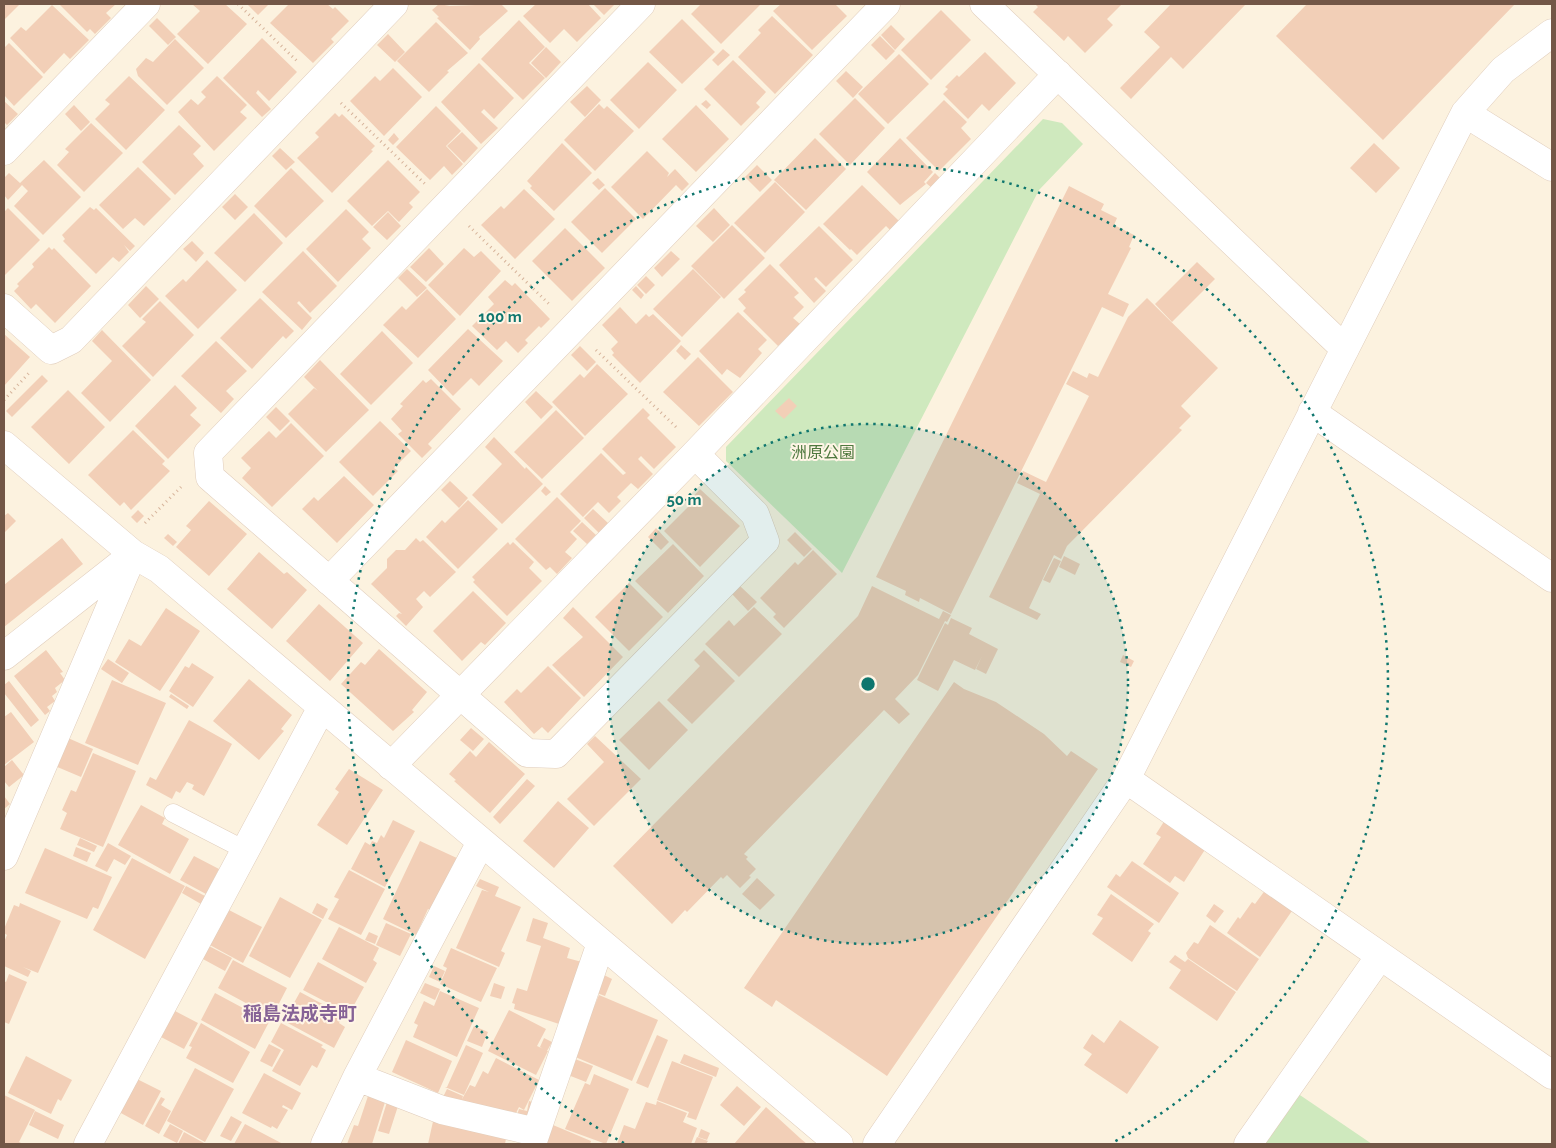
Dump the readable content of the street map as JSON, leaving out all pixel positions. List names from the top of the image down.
{
  "districts": ["稲島法成寺町"],
  "parks": ["洲原公園"],
  "rings": ["100 m", "50 m"]
}
